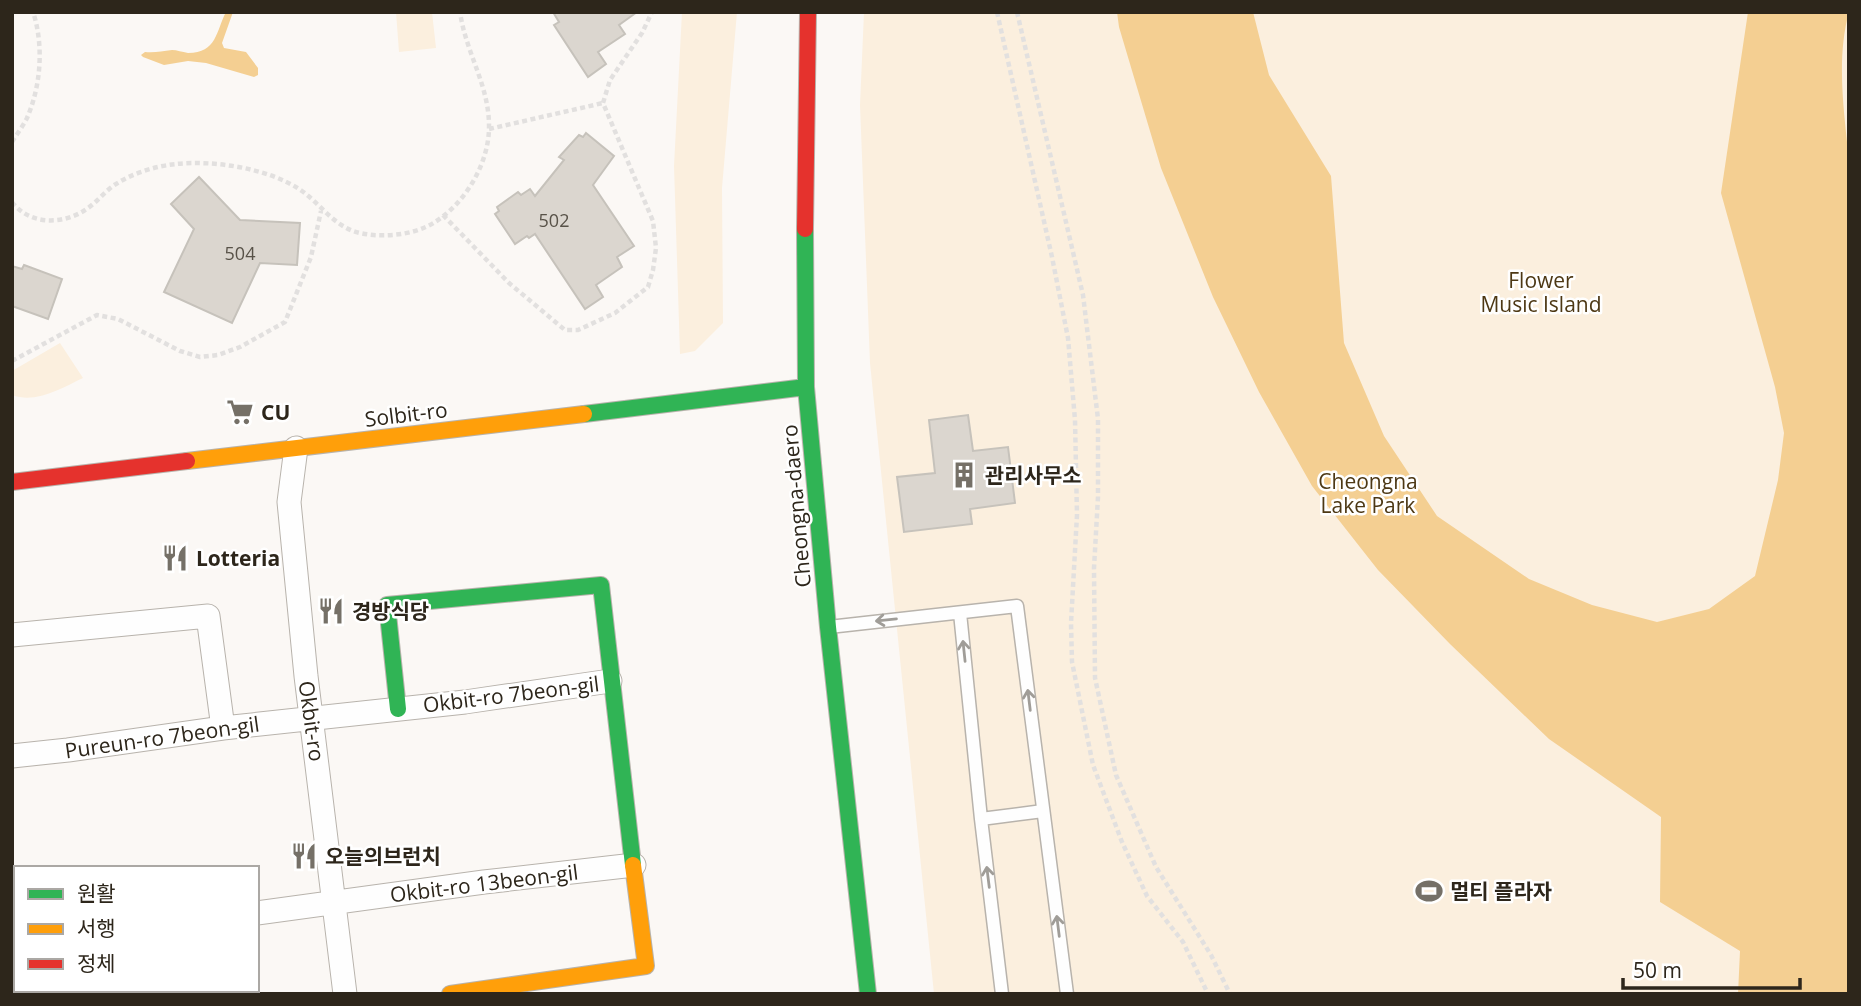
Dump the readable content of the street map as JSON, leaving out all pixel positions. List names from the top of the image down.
{
  "streets": {
    "street": [
      "Solbit-ro",
      "Cheongna-daero",
      "Okbit-ro 7beon-gil",
      "Okbit-ro",
      "Pureun-ro 7beon-gil",
      "Okbit-ro 13beon-gil"
    ]
  },
  "crossings": [
    ["Solbit-ro", "Cheongna-daero"],
    ["Solbit-ro", "Okbit-ro"],
    ["Okbit-ro 7beon-gil", "Okbit-ro"],
    ["Okbit-ro 7beon-gil", "Pureun-ro 7beon-gil"],
    ["Okbit-ro 7beon-gil", "Okbit-ro 13beon-gil"],
    ["Okbit-ro", "Pureun-ro 7beon-gil"],
    ["Okbit-ro", "Okbit-ro 13beon-gil"]
  ],
  "parks": ["Flower Music Island", "Cheongna Lake Park"],
  "places": {
    "supermarket": ["CU"],
    "building": ["관리사무소"],
    "restaurant": ["Lotteria", "경방식당", "오늘의브런치"],
    "sports": ["멀티 플라자"]
  },
  "house_numbers": ["502", "504"],
  "legend": ["원활", "서행", "정체"],
  "scale_bar": "50 m"
}
